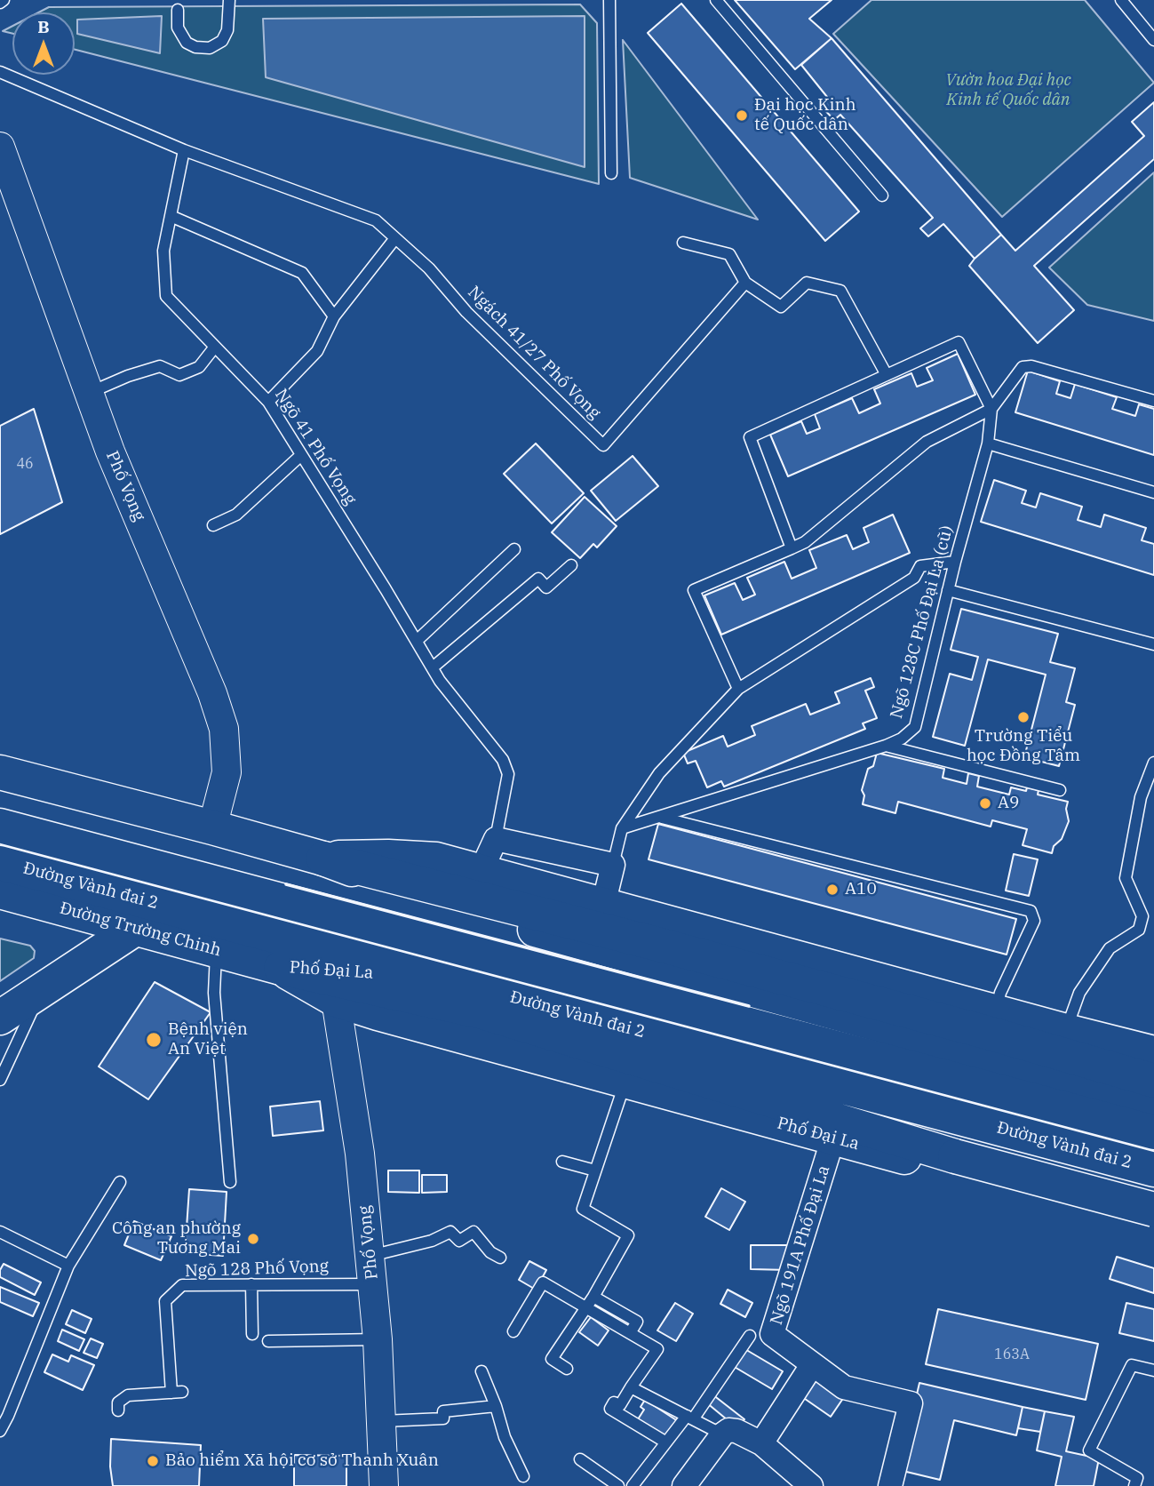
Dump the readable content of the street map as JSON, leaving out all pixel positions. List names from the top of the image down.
{
  "streets": {
    "main road": ["Đường Vành đai 2", "Đường Trường Chinh", "Phố Đại La"],
    "street": ["Phố Vọng", "Ngõ 191A Phố Đại La"],
    "lane": [
      "Ngách 41/27 Phố Vọng",
      "Ngõ 41 Phố Vọng",
      "Ngõ 128C Phố Đại La (cũ)",
      "Ngõ 128 Phố Vọng"
    ]
  },
  "crossings": [
    ["Ngách 41/27 Phố Vọng", "Ngõ 41 Phố Vọng"],
    ["Phố Vọng", "Phố Đại La"],
    ["Phố Vọng", "Ngõ 128 Phố Vọng"],
    ["Đường Trường Chinh", "Phố Đại La"],
    ["Phố Đại La", "Ngõ 191A Phố Đại La"]
  ],
  "parks": ["Vườn hoa Đại học Kinh tế Quốc dân"],
  "places": [
    "Đại học Kinh tế Quốc dân",
    "Trường Tiểu học Đồng Tâm",
    "A9",
    "A10",
    "Bệnh viện An Việt",
    "Công an phường Tương Mai",
    "Bảo hiểm Xã hội cơ sở Thanh Xuân"
  ],
  "house_numbers": ["46", "163A"],
  "north": "top"
}
